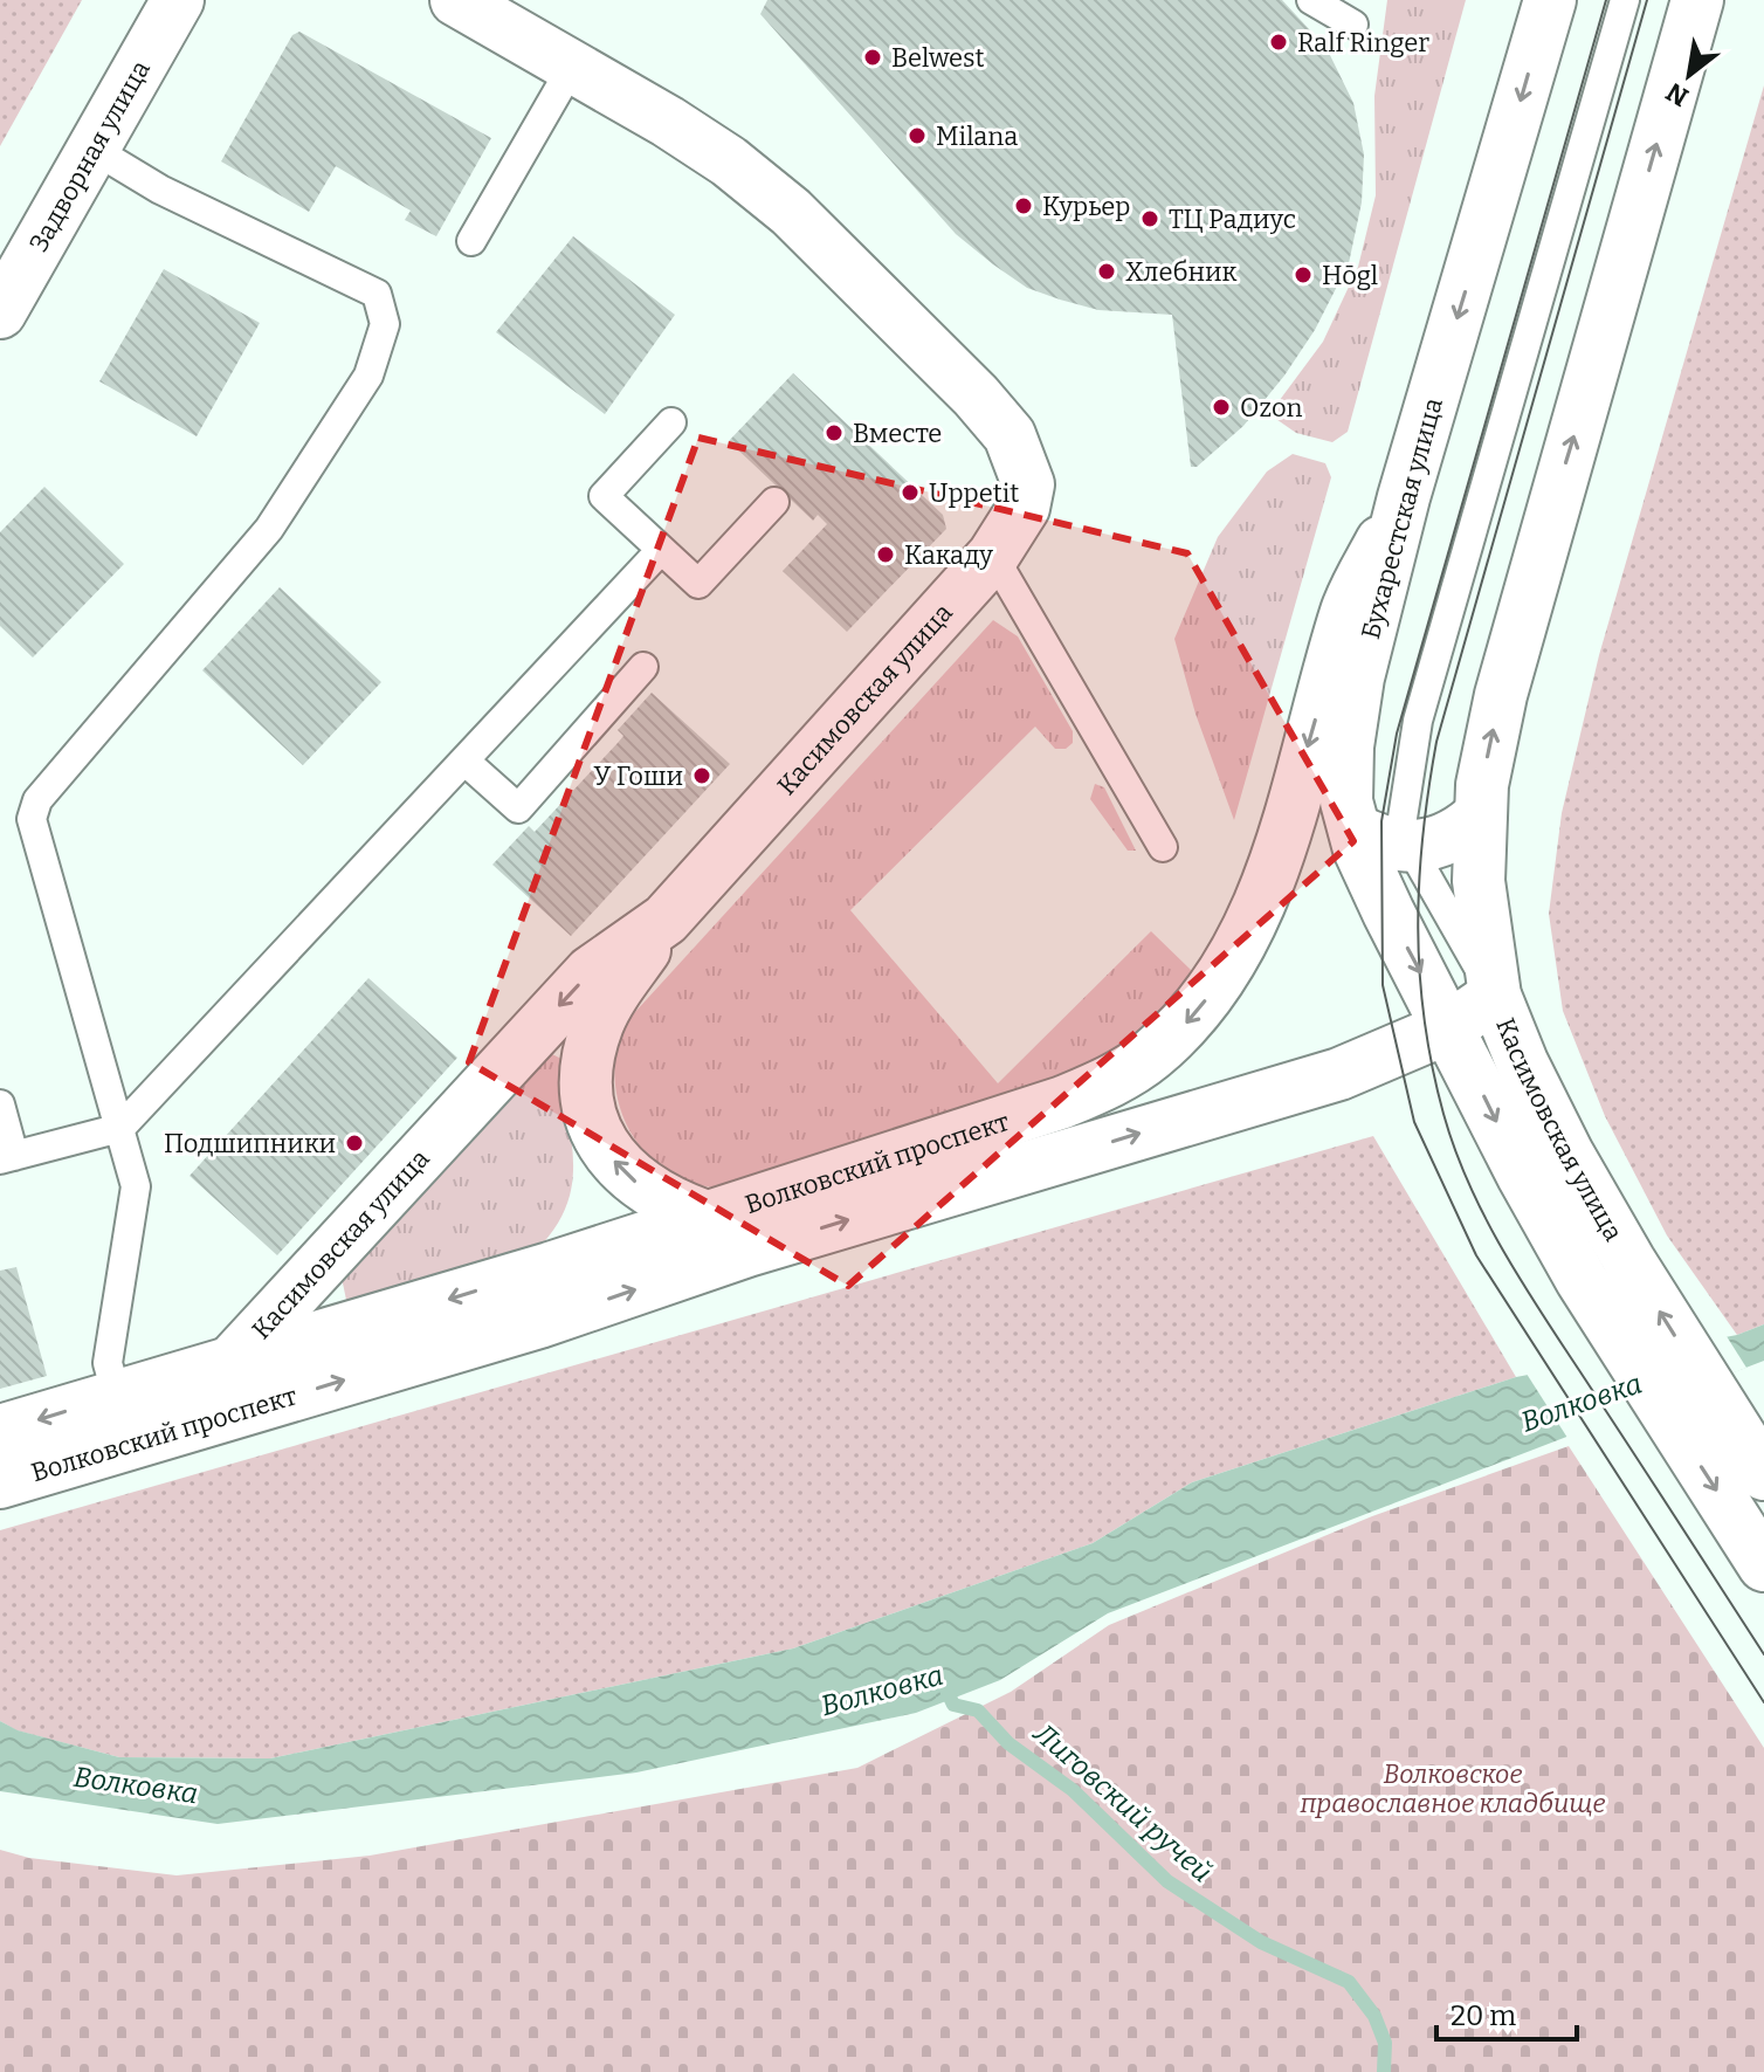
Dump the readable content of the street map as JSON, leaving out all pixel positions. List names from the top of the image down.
{
  "streets": {
    "street": [
      "Задворная улица",
      "Бухарестская улица",
      "Касимовская улица",
      "Волковский проспект"
    ]
  },
  "crossings": [
    ["Бухарестская улица", "Касимовская улица"],
    ["Бухарестская улица", "Волковский проспект"],
    ["Касимовская улица", "Волковский проспект"]
  ],
  "water": ["Волковка", "Лиговский ручей"],
  "parks": ["Волковское православное кладбище"],
  "places": [
    "Ralf Ringer",
    "Belwest",
    "Milana",
    "Курьер",
    "ТЦ Радиус",
    "Хлебник",
    "Hōgl",
    "Ozon",
    "Вместе",
    "Uppetit",
    "Какаду",
    "У Гоши",
    "Подшипники"
  ],
  "scale_bar": "20 m",
  "north": "bottom left"
}
